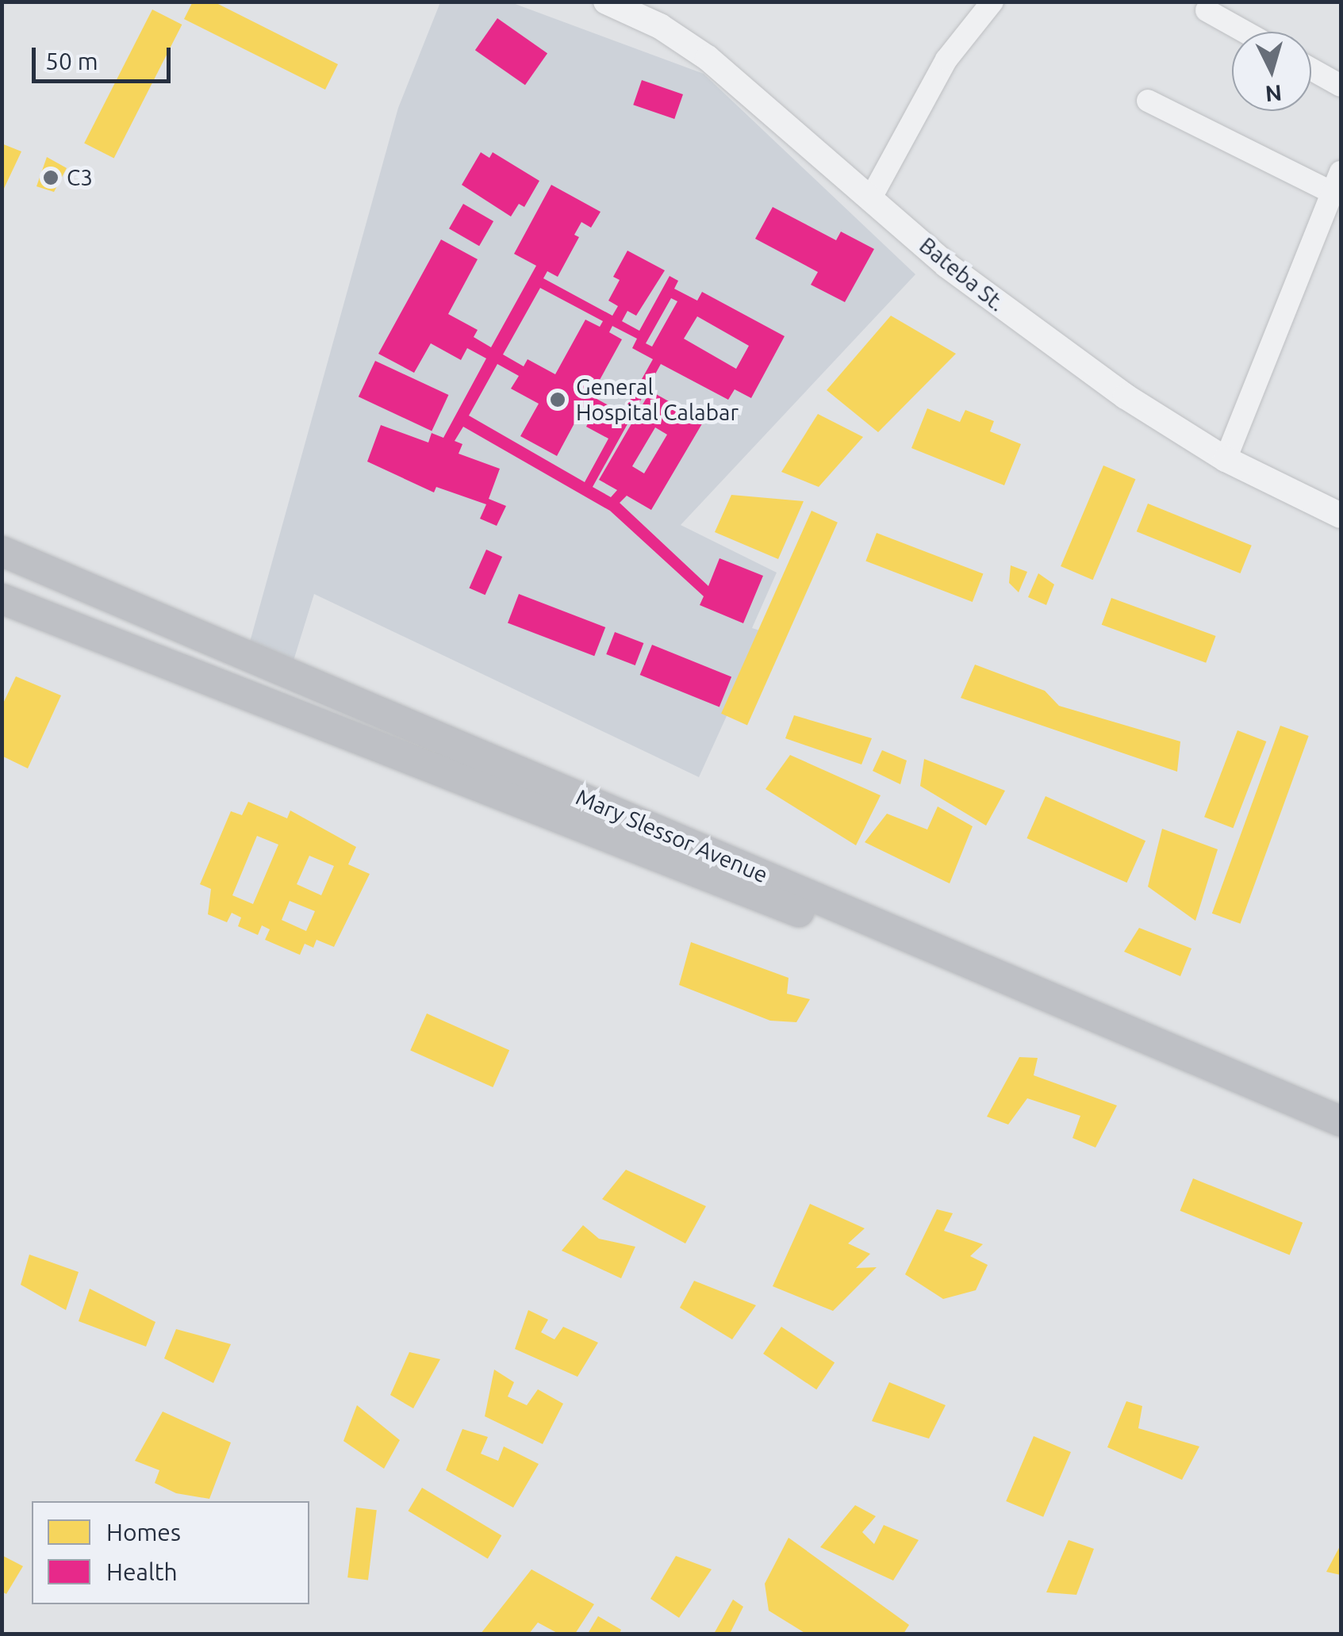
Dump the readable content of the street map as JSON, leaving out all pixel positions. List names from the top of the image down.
{
  "streets": {
    "main road": ["Mary Slessor Avenue"],
    "street": ["Bateba St."]
  },
  "places": ["C3", "General Hospital Calabar"],
  "legend": ["Homes", "Health"],
  "scale_bar": "50 m",
  "north": "bottom"
}
